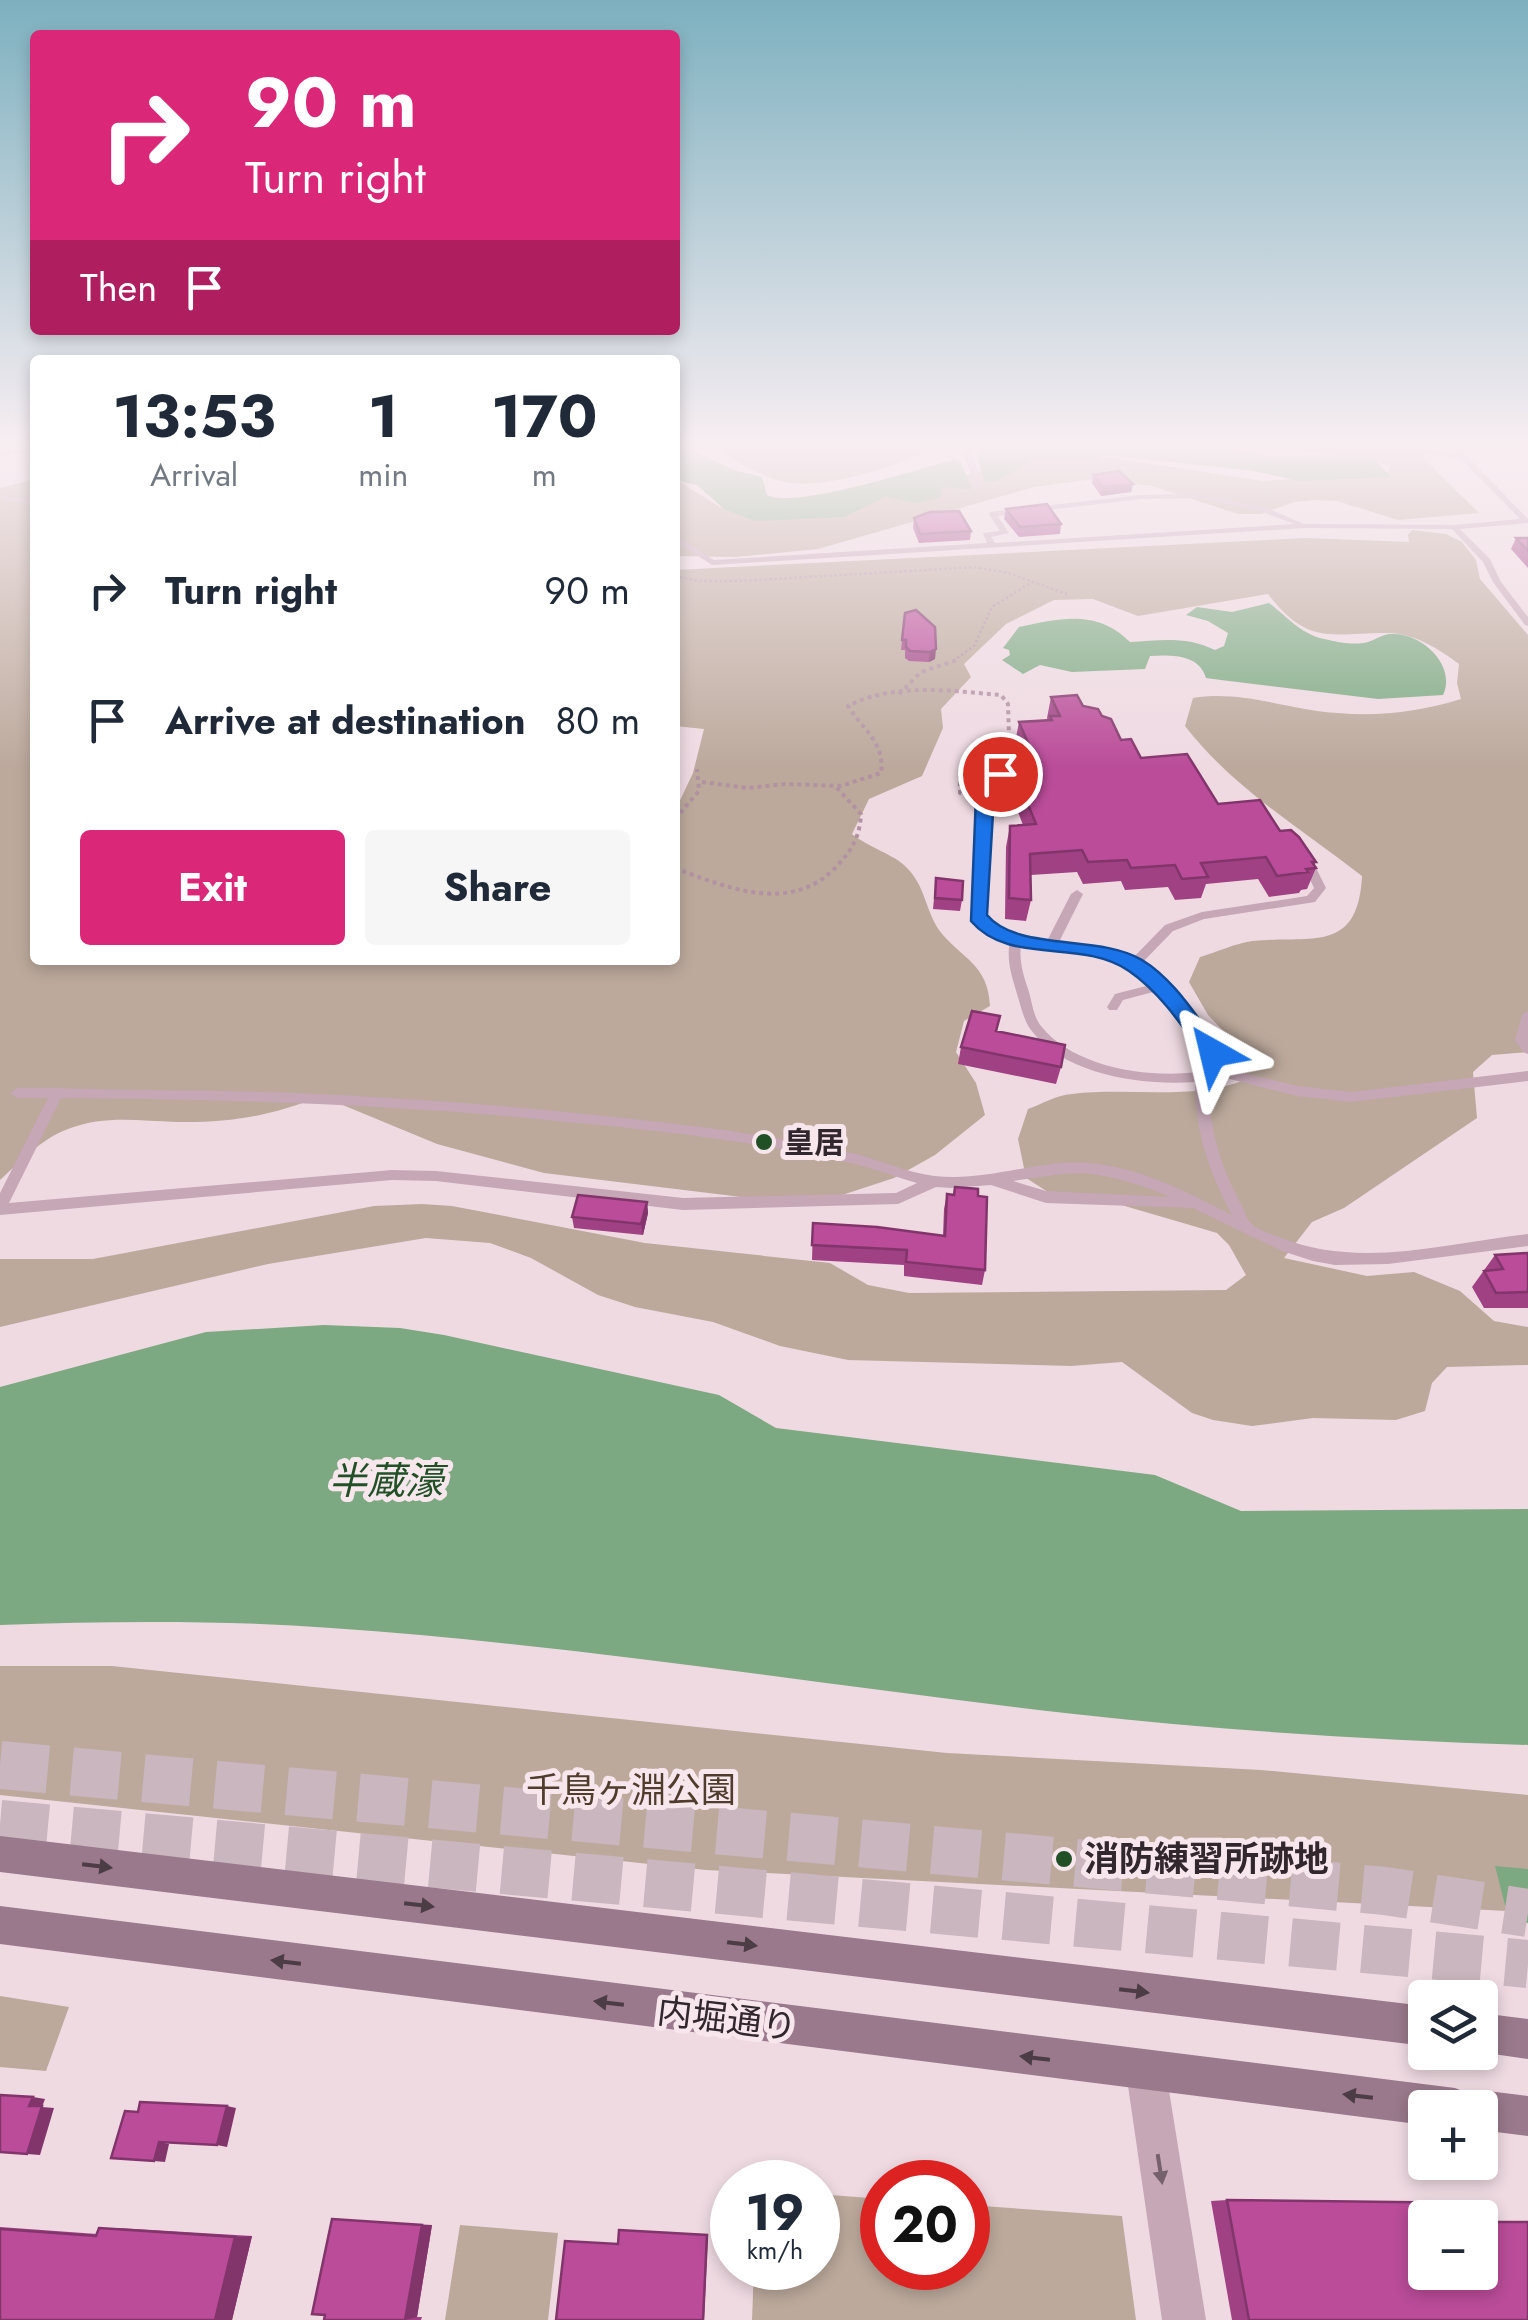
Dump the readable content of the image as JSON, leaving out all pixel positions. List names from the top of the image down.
{
  "streets": {
    "main road": ["内堀通り"]
  },
  "water": ["半蔵濠"],
  "parks": ["千鳥ヶ淵公園"],
  "places": ["皇居", "消防練習所跡地"],
  "page": {
    "turn": ["90 m", "Turn right"],
    "then": "Then",
    "eta": [
      "13:53",
      "Arrival",
      "1",
      "min",
      "170",
      "m"
    ],
    "list": [
      {
        "name": "Turn right",
        "value": "90 m"
      },
      {
        "name": "Arrive at destination",
        "value": "80 m"
      }
    ],
    "buttons": ["Exit", "Share"],
    "map_buttons": ["+", "−"],
    "speed": "19 km/h",
    "limit": "20"
  }
}
